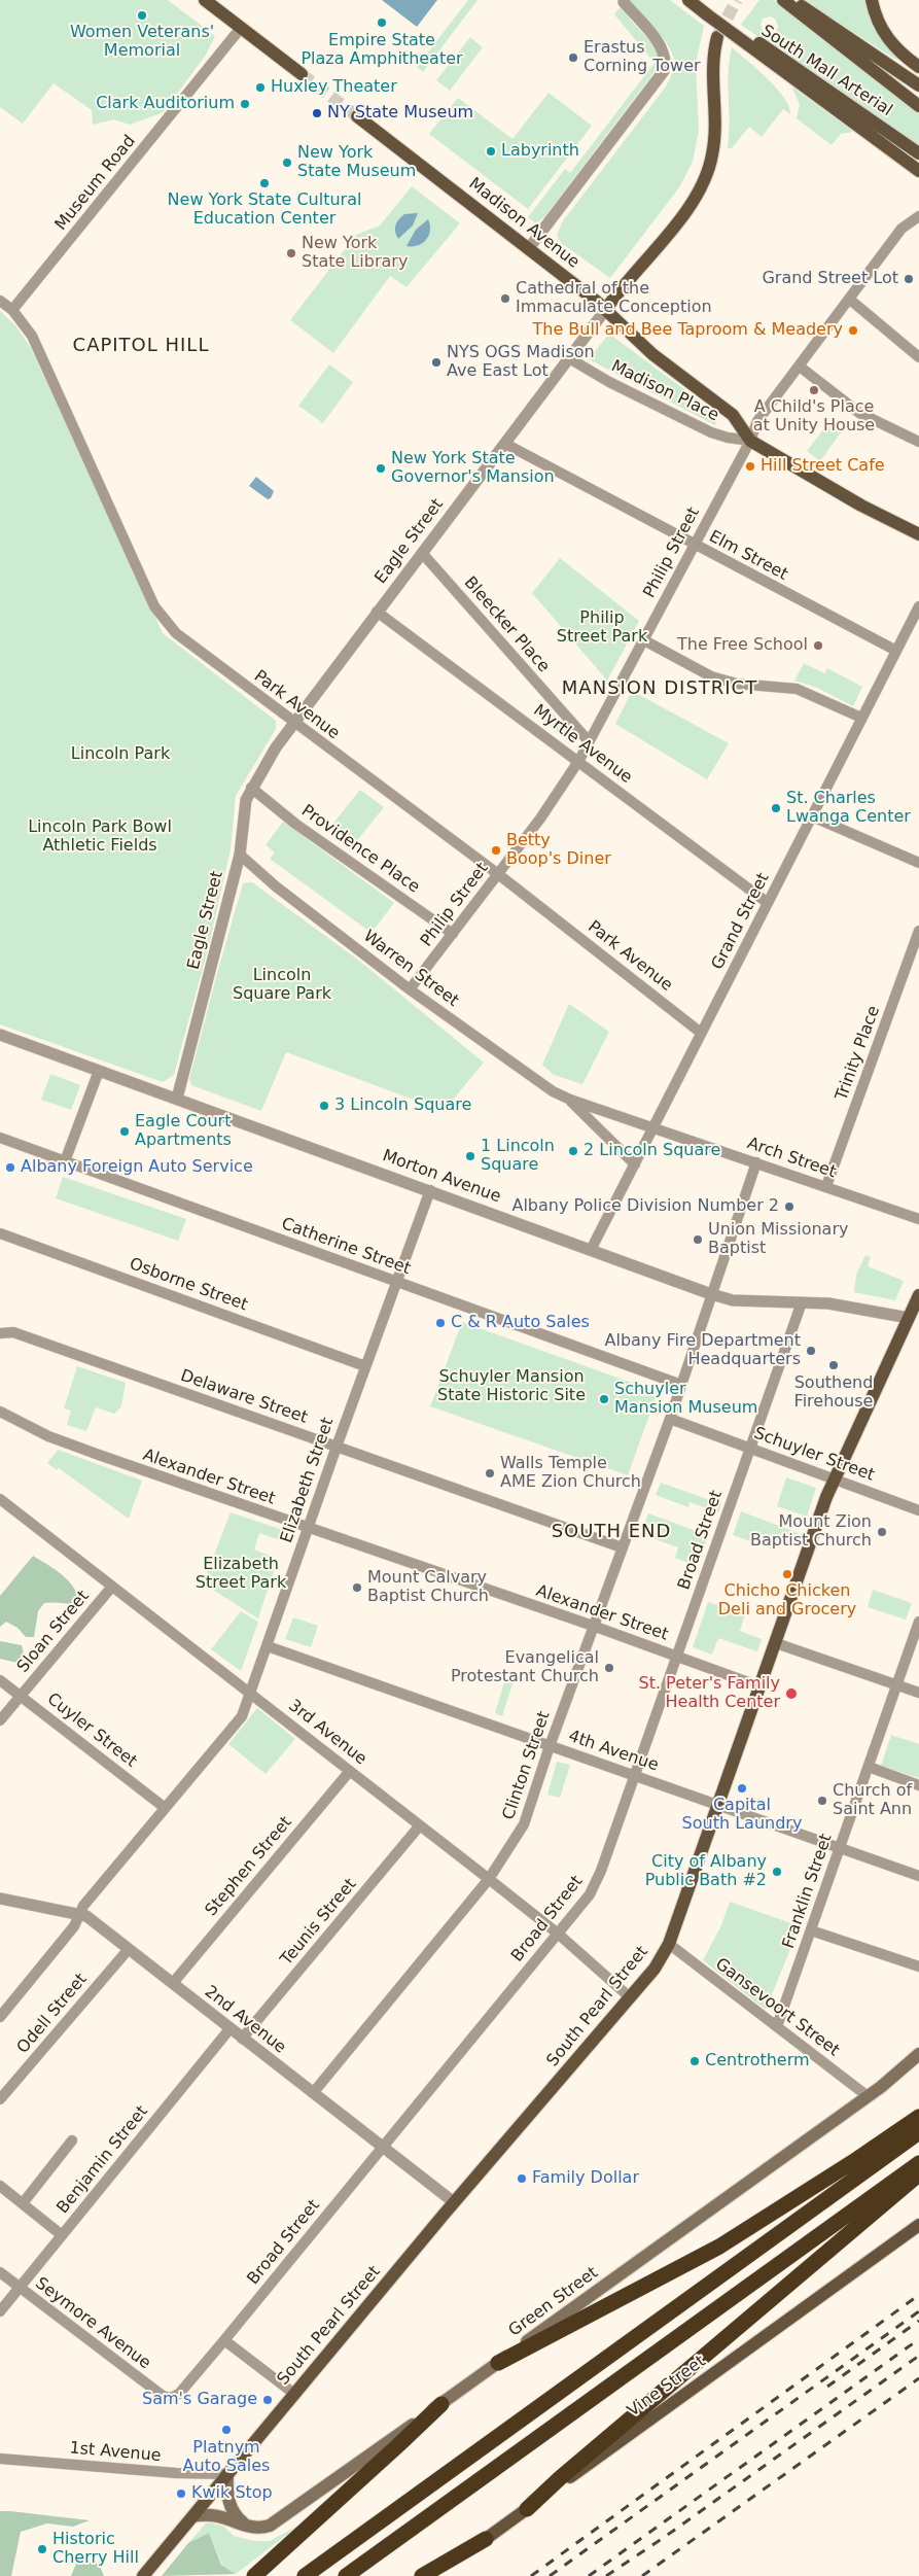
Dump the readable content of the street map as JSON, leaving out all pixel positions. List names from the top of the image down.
{
  "streets": {
    "main road": [
      "South Mall Arterial",
      "Madison Avenue",
      "Eagle Street",
      "South Pearl Street",
      "Green Street",
      "Vine Street"
    ],
    "street": [
      "Museum Road",
      "Madison Place",
      "Philip Street",
      "Elm Street",
      "Bleecker Place",
      "Park Avenue",
      "Myrtle Avenue",
      "Providence Place",
      "Grand Street",
      "Warren Street",
      "Trinity Place",
      "Arch Street",
      "Morton Avenue",
      "Catherine Street",
      "Osborne Street",
      "Delaware Street",
      "Schuyler Street",
      "Alexander Street",
      "Elizabeth Street",
      "Broad Street",
      "Sloan Street",
      "Cuyler Street",
      "3rd Avenue",
      "4th Avenue",
      "Clinton Street",
      "Stephen Street",
      "Franklin Street",
      "Teunis Street",
      "Gansevoort Street",
      "Odell Street",
      "2nd Avenue",
      "Benjamin Street",
      "Seymore Avenue",
      "1st Avenue"
    ]
  },
  "crossings": [
    ["Museum Road", "Park Avenue"],
    ["Madison Avenue", "Madison Place"],
    ["Madison Avenue", "Eagle Street"],
    ["Madison Avenue", "Philip Street"],
    ["Madison Place", "Eagle Street"],
    ["Madison Place", "Philip Street"],
    ["Eagle Street", "Elm Street"],
    ["Eagle Street", "Bleecker Place"],
    ["Eagle Street", "Park Avenue"],
    ["Eagle Street", "Myrtle Avenue"],
    ["Eagle Street", "Providence Place"],
    ["Eagle Street", "Warren Street"],
    ["Eagle Street", "Morton Avenue"],
    ["Philip Street", "Elm Street"],
    ["Philip Street", "Bleecker Place"],
    ["Philip Street", "Park Avenue"],
    ["Philip Street", "Myrtle Avenue"],
    ["Philip Street", "Providence Place"],
    ["Philip Street", "Warren Street"],
    ["Elm Street", "Grand Street"],
    ["Park Avenue", "Grand Street"],
    ["Myrtle Avenue", "Grand Street"],
    ["Grand Street", "Warren Street"],
    ["Grand Street", "Arch Street"],
    ["Grand Street", "Morton Avenue"],
    ["Warren Street", "Arch Street"],
    ["Trinity Place", "Arch Street"],
    ["Arch Street", "Clinton Street"],
    ["Morton Avenue", "Elizabeth Street"],
    ["Morton Avenue", "Broad Street"],
    ["Morton Avenue", "Clinton Street"],
    ["Morton Avenue", "South Pearl Street"],
    ["Catherine Street", "Elizabeth Street"],
    ["Catherine Street", "Clinton Street"],
    ["Osborne Street", "Elizabeth Street"],
    ["Delaware Street", "Elizabeth Street"],
    ["Delaware Street", "Clinton Street"],
    ["Schuyler Street", "Broad Street"],
    ["Schuyler Street", "Clinton Street"],
    ["Schuyler Street", "South Pearl Street"],
    ["Alexander Street", "Elizabeth Street"],
    ["Alexander Street", "Broad Street"],
    ["Alexander Street", "Clinton Street"],
    ["Alexander Street", "South Pearl Street"],
    ["Elizabeth Street", "Cuyler Street"],
    ["Elizabeth Street", "3rd Avenue"],
    ["Elizabeth Street", "4th Avenue"],
    ["Elizabeth Street", "2nd Avenue"],
    ["Broad Street", "3rd Avenue"],
    ["Broad Street", "4th Avenue"],
    ["Broad Street", "2nd Avenue"],
    ["Broad Street", "Seymore Avenue"],
    ["Sloan Street", "Cuyler Street"],
    ["Sloan Street", "3rd Avenue"],
    ["3rd Avenue", "Clinton Street"],
    ["3rd Avenue", "Stephen Street"],
    ["3rd Avenue", "Teunis Street"],
    ["3rd Avenue", "South Pearl Street"],
    ["4th Avenue", "Clinton Street"],
    ["4th Avenue", "Franklin Street"],
    ["4th Avenue", "South Pearl Street"],
    ["Clinton Street", "2nd Avenue"],
    ["Stephen Street", "2nd Avenue"],
    ["Franklin Street", "Gansevoort Street"],
    ["Teunis Street", "2nd Avenue"],
    ["South Pearl Street", "Gansevoort Street"],
    ["South Pearl Street", "2nd Avenue"],
    ["South Pearl Street", "Green Street"],
    ["South Pearl Street", "1st Avenue"],
    ["Gansevoort Street", "Green Street"],
    ["Odell Street", "2nd Avenue"],
    ["2nd Avenue", "Benjamin Street"],
    ["Benjamin Street", "Seymore Avenue"]
  ],
  "districts": ["CAPITOL HILL", "MANSION DISTRICT", "SOUTH END"],
  "parks": [
    "Philip Street Park",
    "Lincoln Park",
    "Lincoln Park Bowl Athletic Fields",
    "Lincoln Square Park",
    "Schuyler Mansion State Historic Site",
    "Elizabeth Street Park"
  ],
  "places": [
    "Women Veterans' Memorial",
    "Empire State Plaza Amphitheater",
    "Erastus Corning Tower",
    "Huxley Theater",
    "Clark Auditorium",
    "NY State Museum",
    "Labyrinth",
    "New York State Museum",
    "New York State Cultural Education Center",
    "New York State Library",
    "Grand Street Lot",
    "Cathedral of the Immaculate Conception",
    "The Bull and Bee Taproom & Meadery",
    "NYS OGS Madison Ave East Lot",
    "A Child's Place at Unity House",
    "Hill Street Cafe",
    "New York State Governor's Mansion",
    "The Free School",
    "St. Charles Lwanga Center",
    "Betty Boop's Diner",
    "3 Lincoln Square",
    "Eagle Court Apartments",
    "2 Lincoln Square",
    "1 Lincoln Square",
    "Albany Foreign Auto Service",
    "Albany Police Division Number 2",
    "Union Missionary Baptist",
    "C & R Auto Sales",
    "Albany Fire Department Headquarters",
    "Southend Firehouse",
    "Schuyler Mansion Museum",
    "Walls Temple AME Zion Church",
    "Mount Zion Baptist Church",
    "Chicho Chicken Deli and Grocery",
    "Mount Calvary Baptist Church",
    "Evangelical Protestant Church",
    "St. Peter's Family Health Center",
    "Capital South Laundry",
    "Church of Saint Ann",
    "City of Albany Public Bath #2",
    "Centrotherm",
    "Family Dollar",
    "Sam's Garage",
    "Platnym Auto Sales",
    "Kwik Stop",
    "Historic Cherry Hill"
  ]
}
